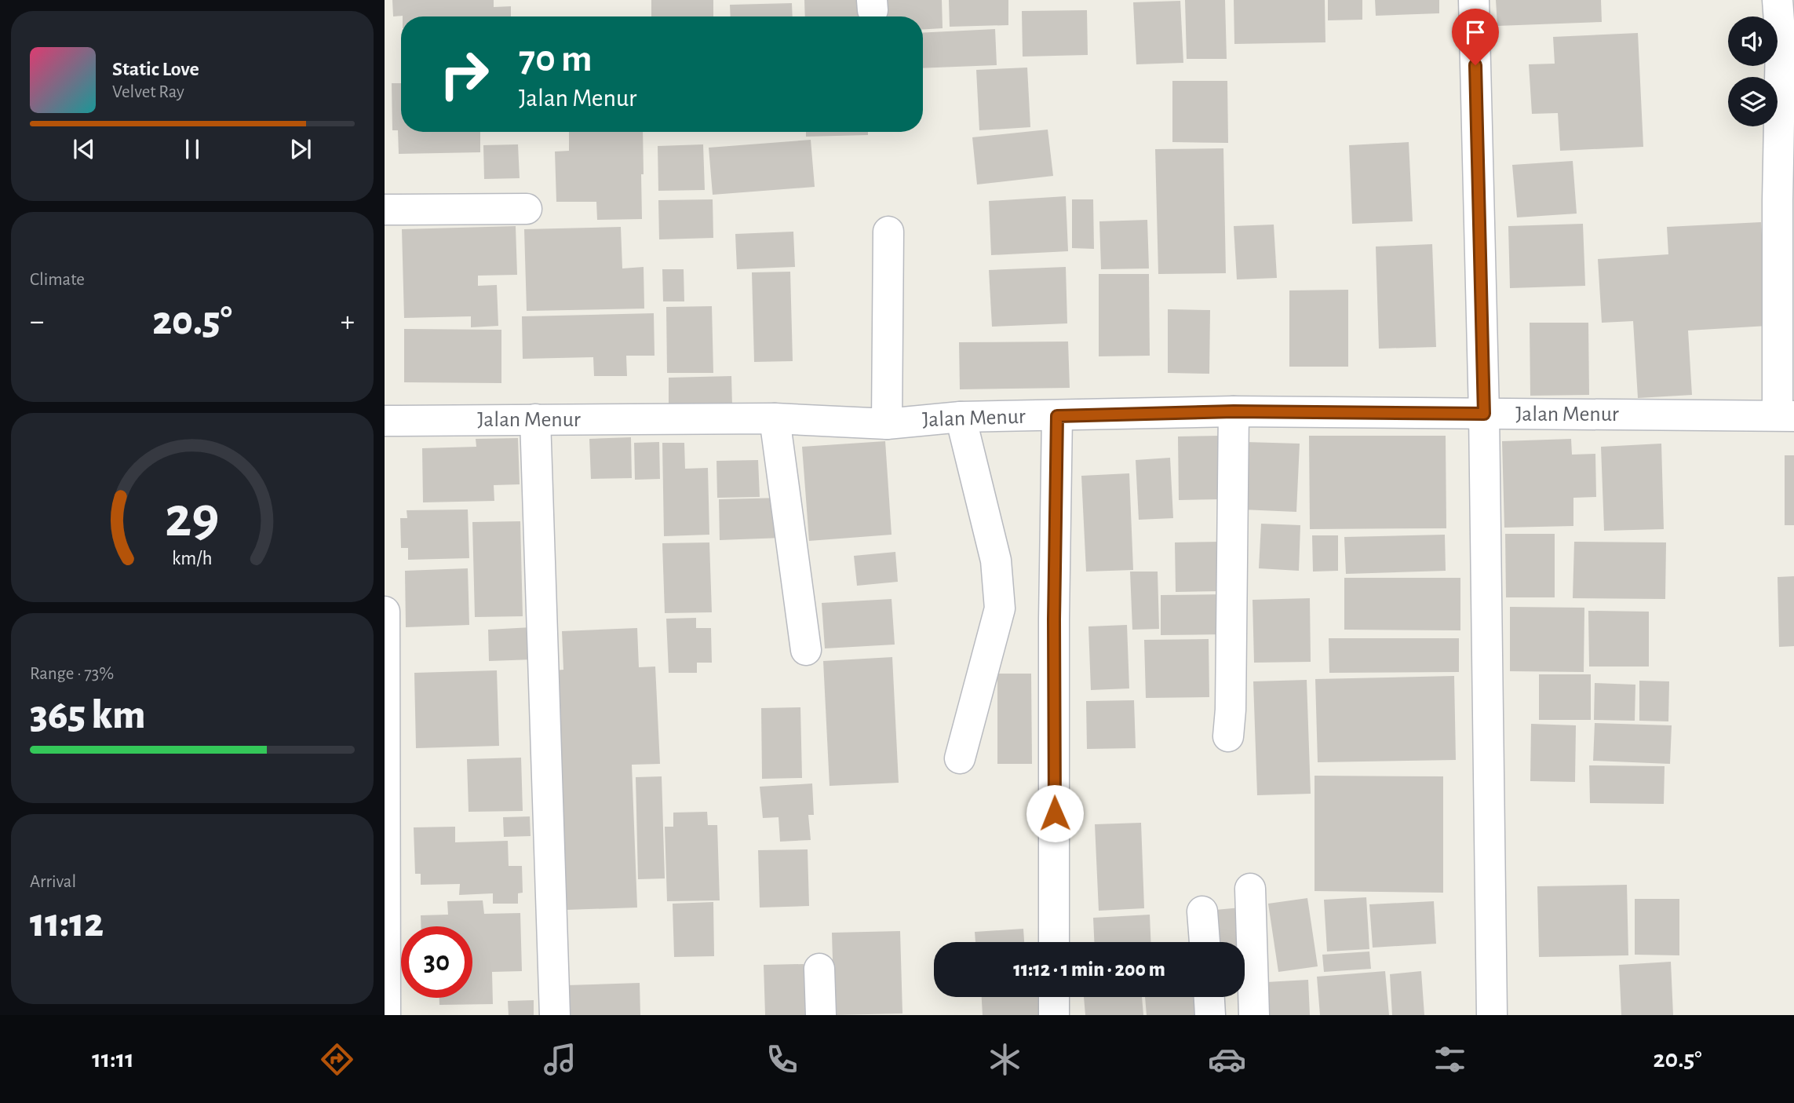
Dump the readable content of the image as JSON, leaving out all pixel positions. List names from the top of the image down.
{
  "streets": {
    "street": ["Jalan Menur"]
  },
  "page": {
    "turn": ["70 m", "Jalan Menur"],
    "song": ["Static Love", "Velvet Ray"],
    "tile": [
      "Climate",
      ["Range · 73%", "365 km"],
      ["Arrival", "11:12"]
    ],
    "heat": ["−", "20.5°", "+"],
    "limit": "30",
    "trip": "11:12 · 1 min · 200 m",
    "tabs": ["11:11", "20.5°"],
    "gauge": ["29", "km/h"]
  }
}
